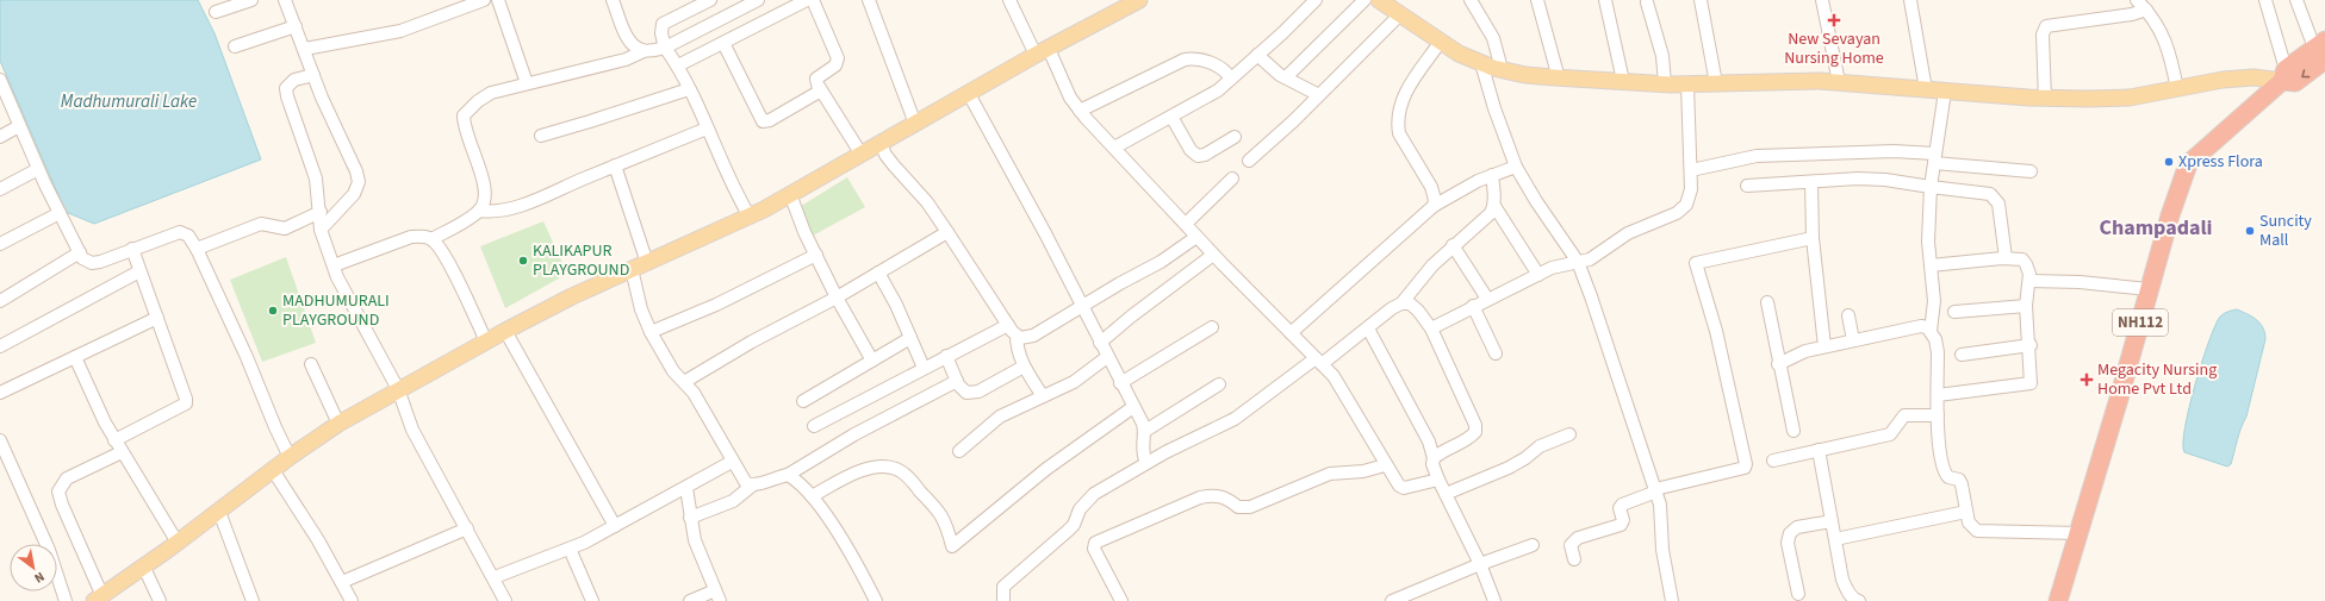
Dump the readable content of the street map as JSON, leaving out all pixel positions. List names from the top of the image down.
{
  "streets": {
    "highway": ["NH112"]
  },
  "districts": ["Champadali"],
  "water": ["Madhumurali Lake"],
  "places": {
    "health": ["New Sevayan Nursing Home", "Megacity Nursing Home Pvt Ltd"],
    "other": [
      "Xpress Flora",
      "Suncity Mall",
      "KALIKAPUR PLAYGROUND",
      "MADHUMURALI PLAYGROUND"
    ]
  },
  "north": "bottom right"
}
